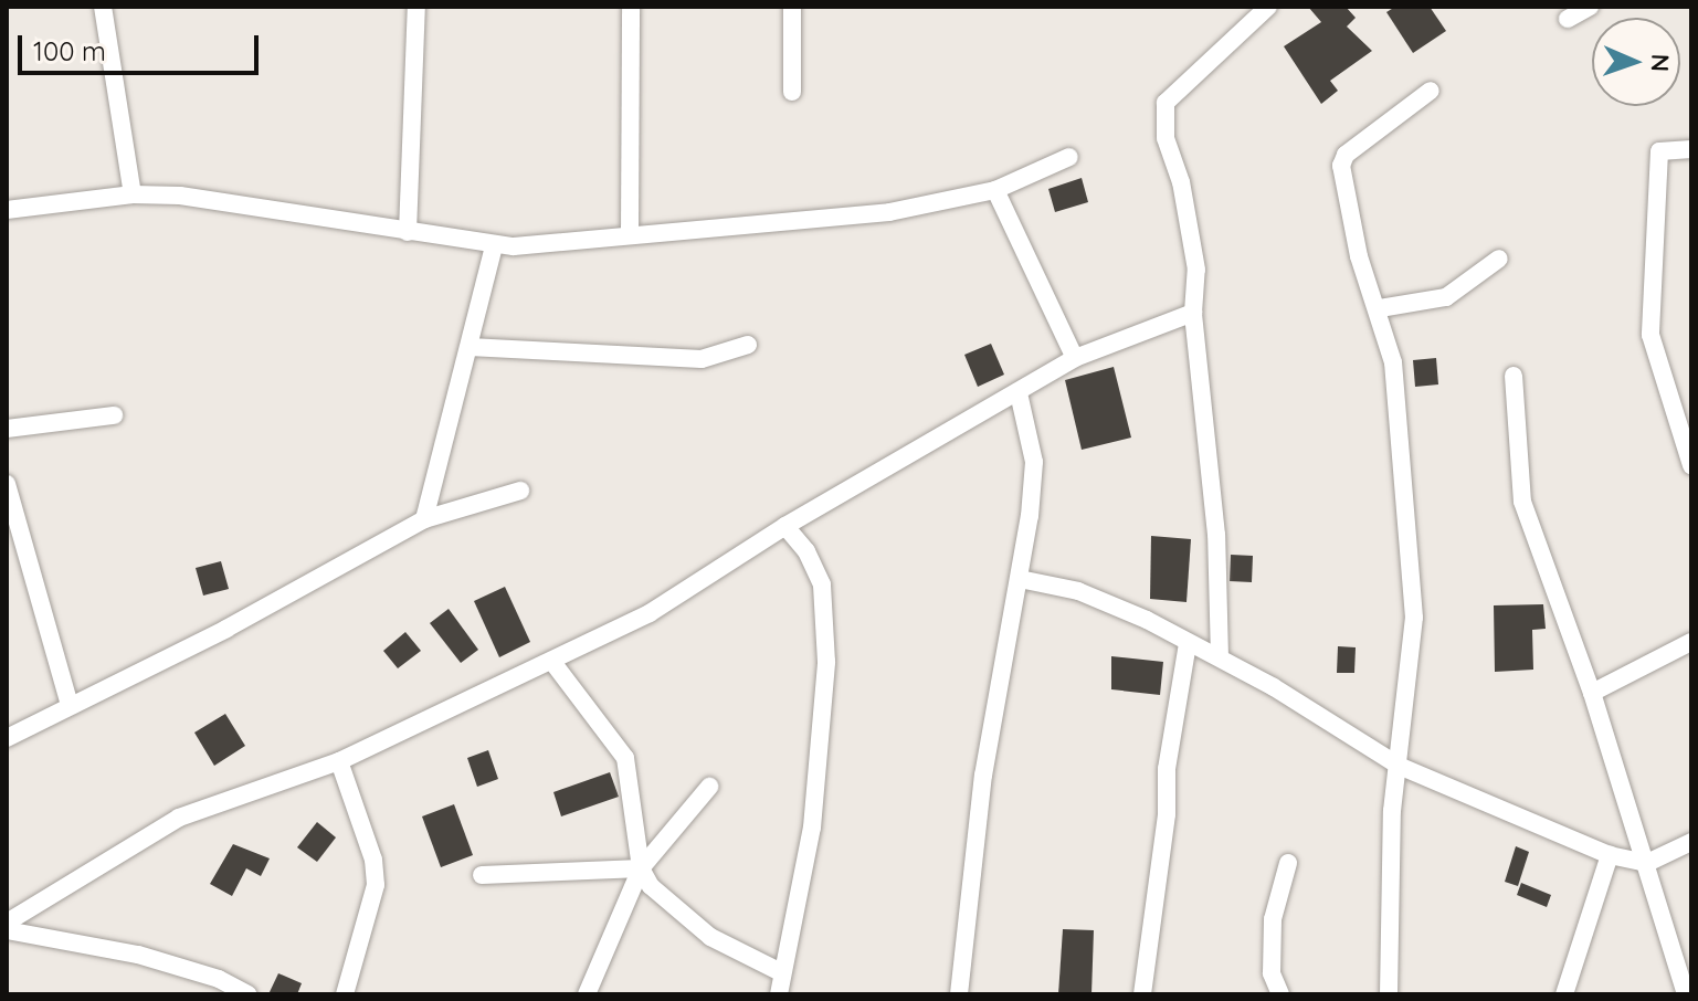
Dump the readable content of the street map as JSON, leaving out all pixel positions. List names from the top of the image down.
{
  "scale_bar": "100 m",
  "north": "right"
}
